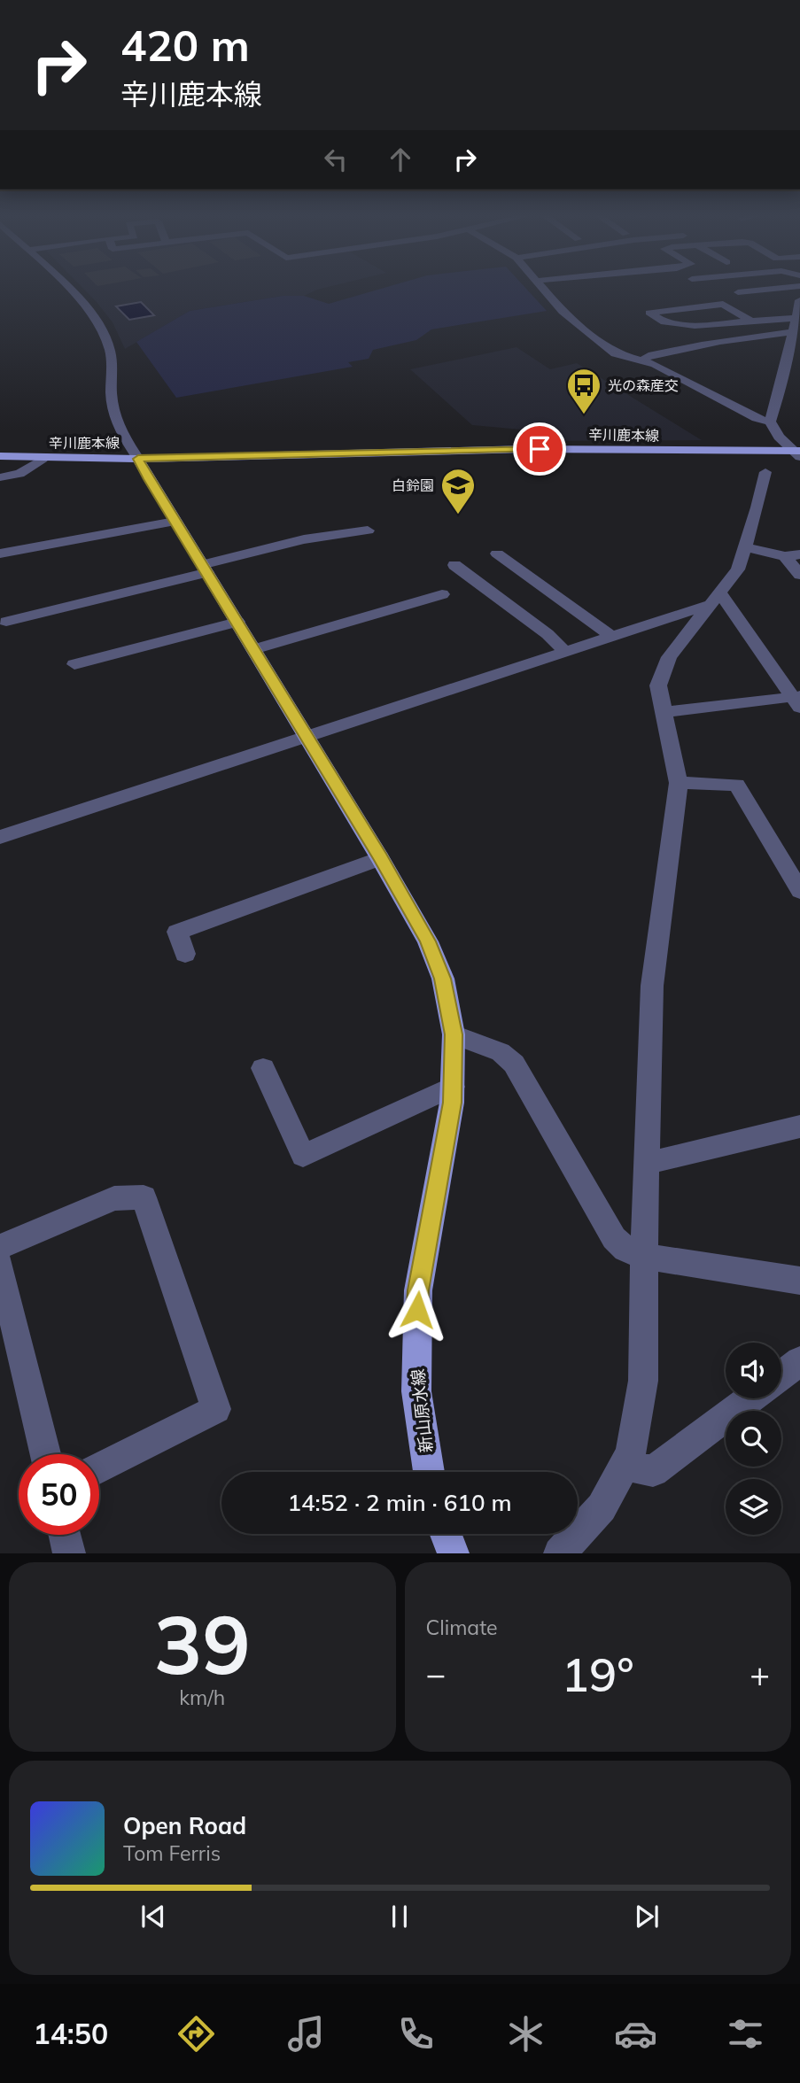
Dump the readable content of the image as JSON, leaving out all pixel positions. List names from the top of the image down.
{
  "streets": {
    "main road": ["辛川鹿本線", "新山原水線"]
  },
  "crossings": [
    ["辛川鹿本線", "新山原水線"]
  ],
  "places": {
    "bus stop": ["光の森産交"],
    "school or university": ["白鈴園"]
  },
  "page": {
    "turn": ["420 m", "辛川鹿本線"],
    "limit": "50",
    "trip": "14:52 · 2 min · 610 m",
    "tile": [
      ["39", "km/h"],
      "Climate"
    ],
    "heat": ["−", "19°", "+"],
    "song": ["Open Road", "Tom Ferris"],
    "tabs": "14:50"
  }
}
